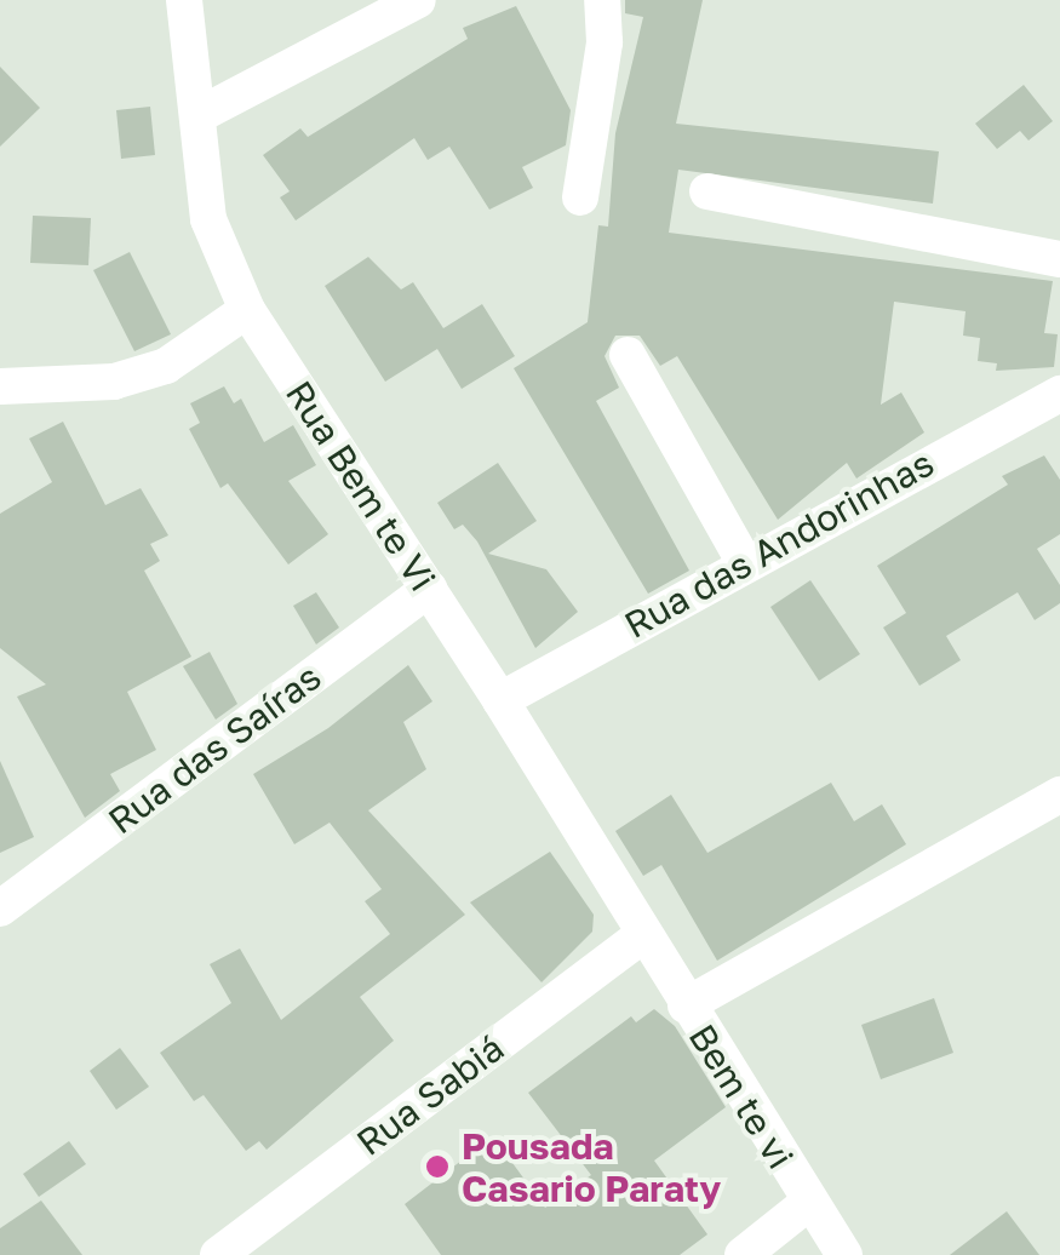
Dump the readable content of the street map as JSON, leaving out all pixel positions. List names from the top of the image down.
{
  "streets": {
    "street": [
      "Rua Bem te Vi",
      "Rua das Andorinhas",
      "Rua das Saíras",
      "Rua Sabiá",
      "Bem te vi"
    ]
  },
  "crossings": [
    ["Rua Bem te Vi", "Rua das Andorinhas"],
    ["Rua Bem te Vi", "Rua das Saíras"],
    ["Rua Bem te Vi", "Rua Sabiá"],
    ["Rua Bem te Vi", "Bem te vi"],
    ["Rua Sabiá", "Bem te vi"]
  ],
  "places": ["Pousada Casario Paraty"]
}
